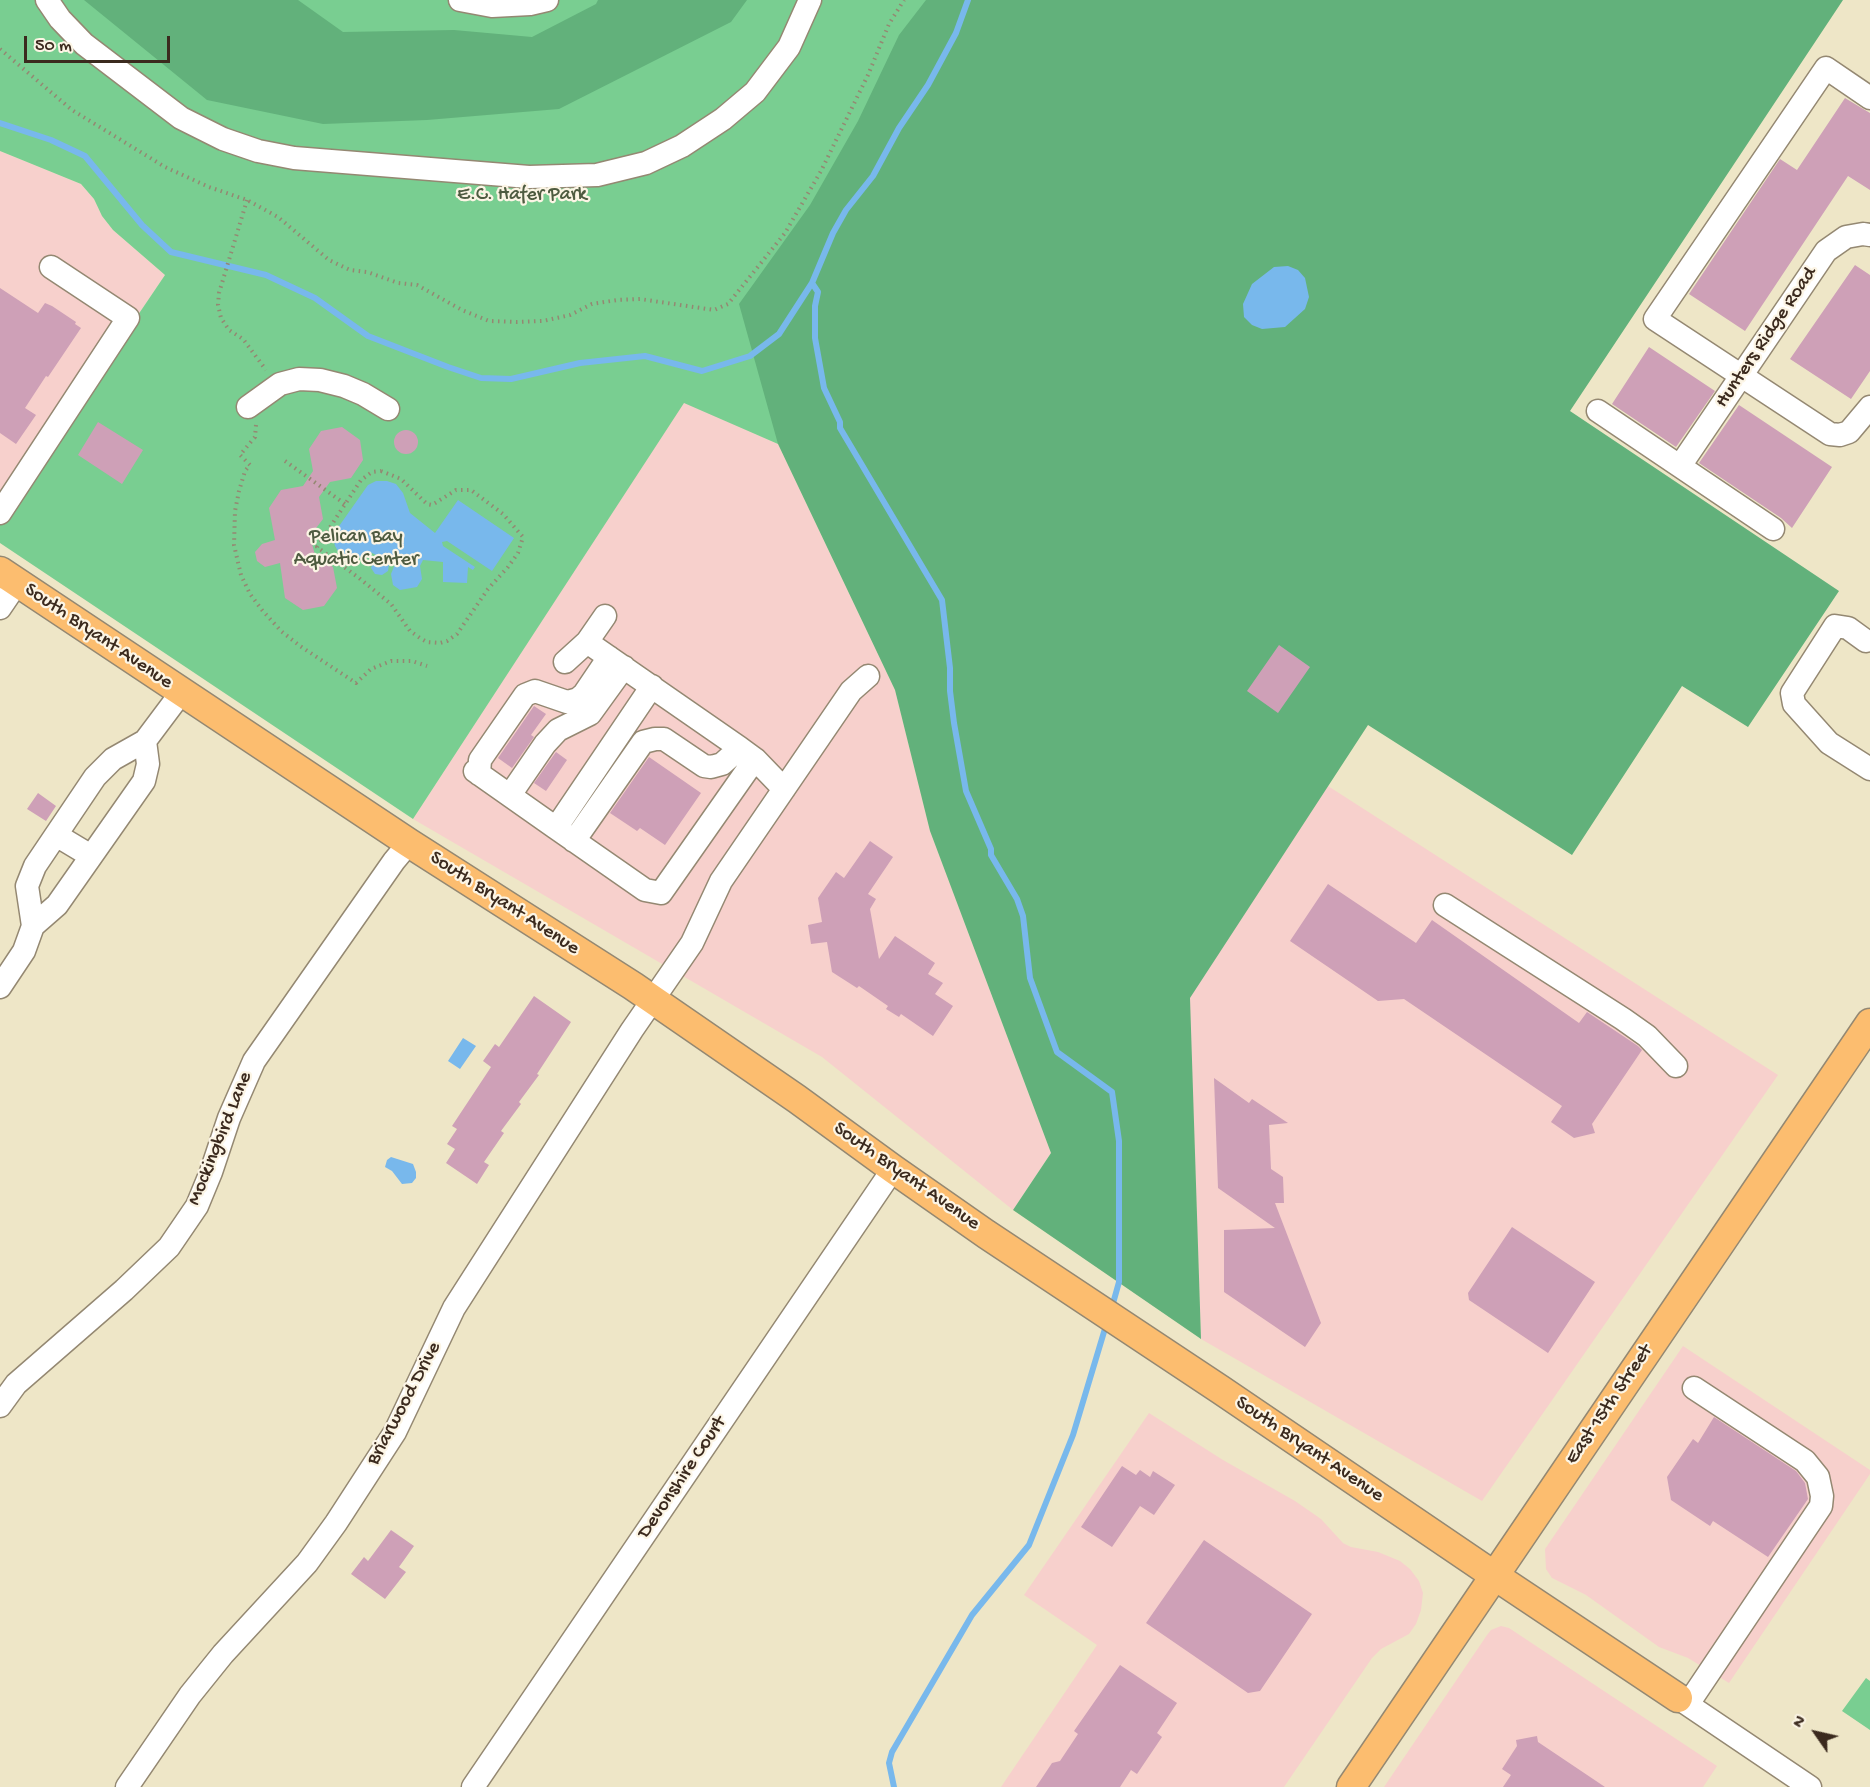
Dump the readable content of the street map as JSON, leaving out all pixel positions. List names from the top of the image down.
{
  "streets": {
    "main road": ["South Bryant Avenue", "East 15th Street"],
    "street": [
      "Hunters Ridge Road",
      "Mockingbird Lane",
      "Briarwood Drive",
      "Devonshire Court"
    ]
  },
  "crossings": [
    ["South Bryant Avenue", "Mockingbird Lane"],
    ["South Bryant Avenue", "Briarwood Drive"],
    ["South Bryant Avenue", "East 15th Street"],
    ["South Bryant Avenue", "Devonshire Court"]
  ],
  "parks": ["E.C. Hafer Park", "Pelican Bay Aquatic Center"],
  "scale_bar": "50 m",
  "north": "top left"
}
